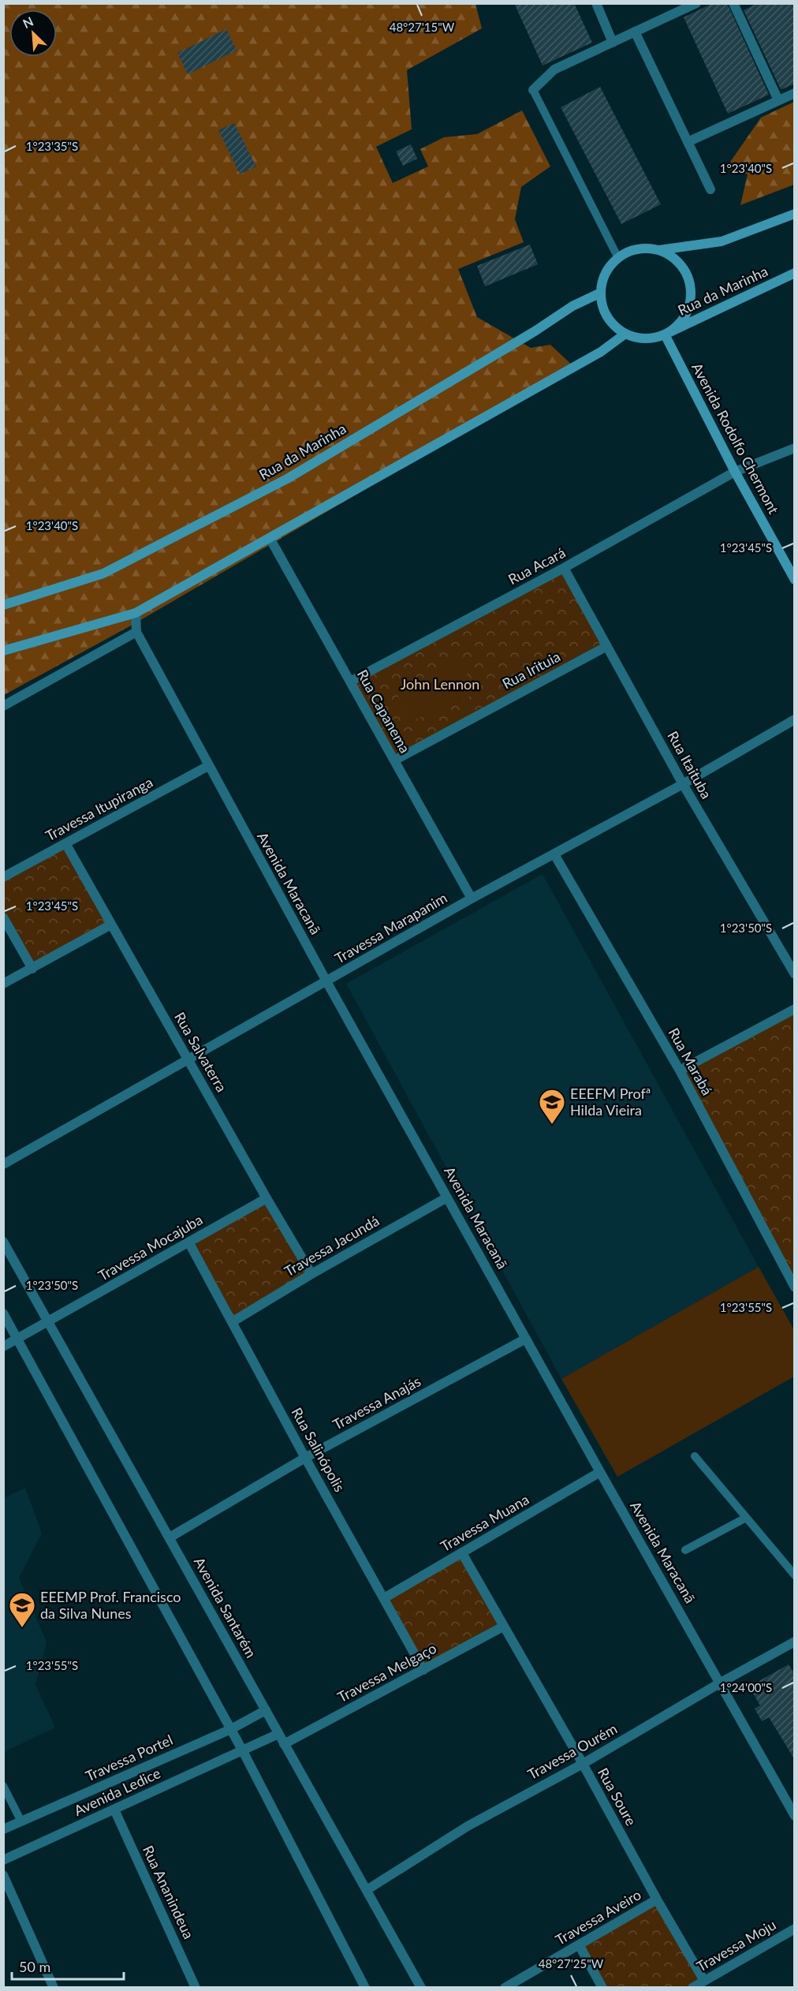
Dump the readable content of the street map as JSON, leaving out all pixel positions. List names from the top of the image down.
{
  "streets": {
    "main road": ["Rua da Marinha", "Avenida Rodolfo Chermont"],
    "street": [
      "Rua Acará",
      "Rua Irituia",
      "Rua Capanema",
      "Rua Itaituba",
      "Travessa Itupiranga",
      "Avenida Maracanã",
      "Travessa Marapanim",
      "Rua Salvaterra",
      "Rua Marabá",
      "Travessa Jacundá",
      "Travessa Mocajuba",
      "Travessa Anajás",
      "Rua Salinópolis",
      "Travessa Muana",
      "Avenida Santarém",
      "Travessa Melgaço",
      "Travessa Ourém",
      "Travessa Portel",
      "Avenida Ledice",
      "Rua Soure",
      "Rua Ananindeua",
      "Travessa Aveiro",
      "Travessa Moju"
    ]
  },
  "crossings": [
    ["Rua da Marinha", "Avenida Rodolfo Chermont"],
    ["Avenida Rodolfo Chermont", "Rua Acará"],
    ["Rua Acará", "Rua Capanema"],
    ["Rua Acará", "Rua Itaituba"],
    ["Rua Irituia", "Rua Capanema"],
    ["Rua Irituia", "Rua Itaituba"],
    ["Rua Capanema", "Travessa Marapanim"],
    ["Rua Itaituba", "Travessa Marapanim"],
    ["Travessa Itupiranga", "Avenida Maracanã"],
    ["Travessa Itupiranga", "Rua Salvaterra"],
    ["Avenida Maracanã", "Travessa Marapanim"],
    ["Avenida Maracanã", "Travessa Jacundá"],
    ["Avenida Maracanã", "Travessa Anajás"],
    ["Avenida Maracanã", "Travessa Muana"],
    ["Avenida Maracanã", "Travessa Ourém"],
    ["Travessa Marapanim", "Rua Salvaterra"],
    ["Travessa Marapanim", "Rua Marabá"],
    ["Rua Salvaterra", "Travessa Jacundá"],
    ["Rua Salvaterra", "Travessa Mocajuba"],
    ["Travessa Jacundá", "Rua Salinópolis"],
    ["Travessa Mocajuba", "Rua Salinópolis"],
    ["Travessa Mocajuba", "Avenida Santarém"],
    ["Travessa Anajás", "Rua Salinópolis"],
    ["Travessa Anajás", "Avenida Santarém"],
    ["Rua Salinópolis", "Travessa Muana"],
    ["Rua Salinópolis", "Travessa Melgaço"],
    ["Travessa Muana", "Rua Soure"],
    ["Avenida Santarém", "Travessa Melgaço"],
    ["Avenida Santarém", "Travessa Ourém"],
    ["Avenida Santarém", "Travessa Portel"],
    ["Travessa Melgaço", "Rua Soure"],
    ["Travessa Ourém", "Rua Soure"],
    ["Avenida Ledice", "Rua Ananindeua"],
    ["Rua Soure", "Travessa Aveiro"],
    ["Rua Soure", "Travessa Moju"]
  ],
  "parks": ["John Lennon"],
  "places": {
    "school or university": ["EEEFM Profª Hilda Vieira", "EEEMP Prof. Francisco da Silva Nunes"]
  },
  "scale_bar": "50 m",
  "north": "top left",
  "coordinates": [
    "48°27'15\"W",
    "1°23'35\"S",
    "1°23'40\"S",
    "1°23'45\"S",
    "1°23'50\"S",
    "1°23'55\"S",
    "1°24'00\"S",
    "48°27'25\"W"
  ]
}
